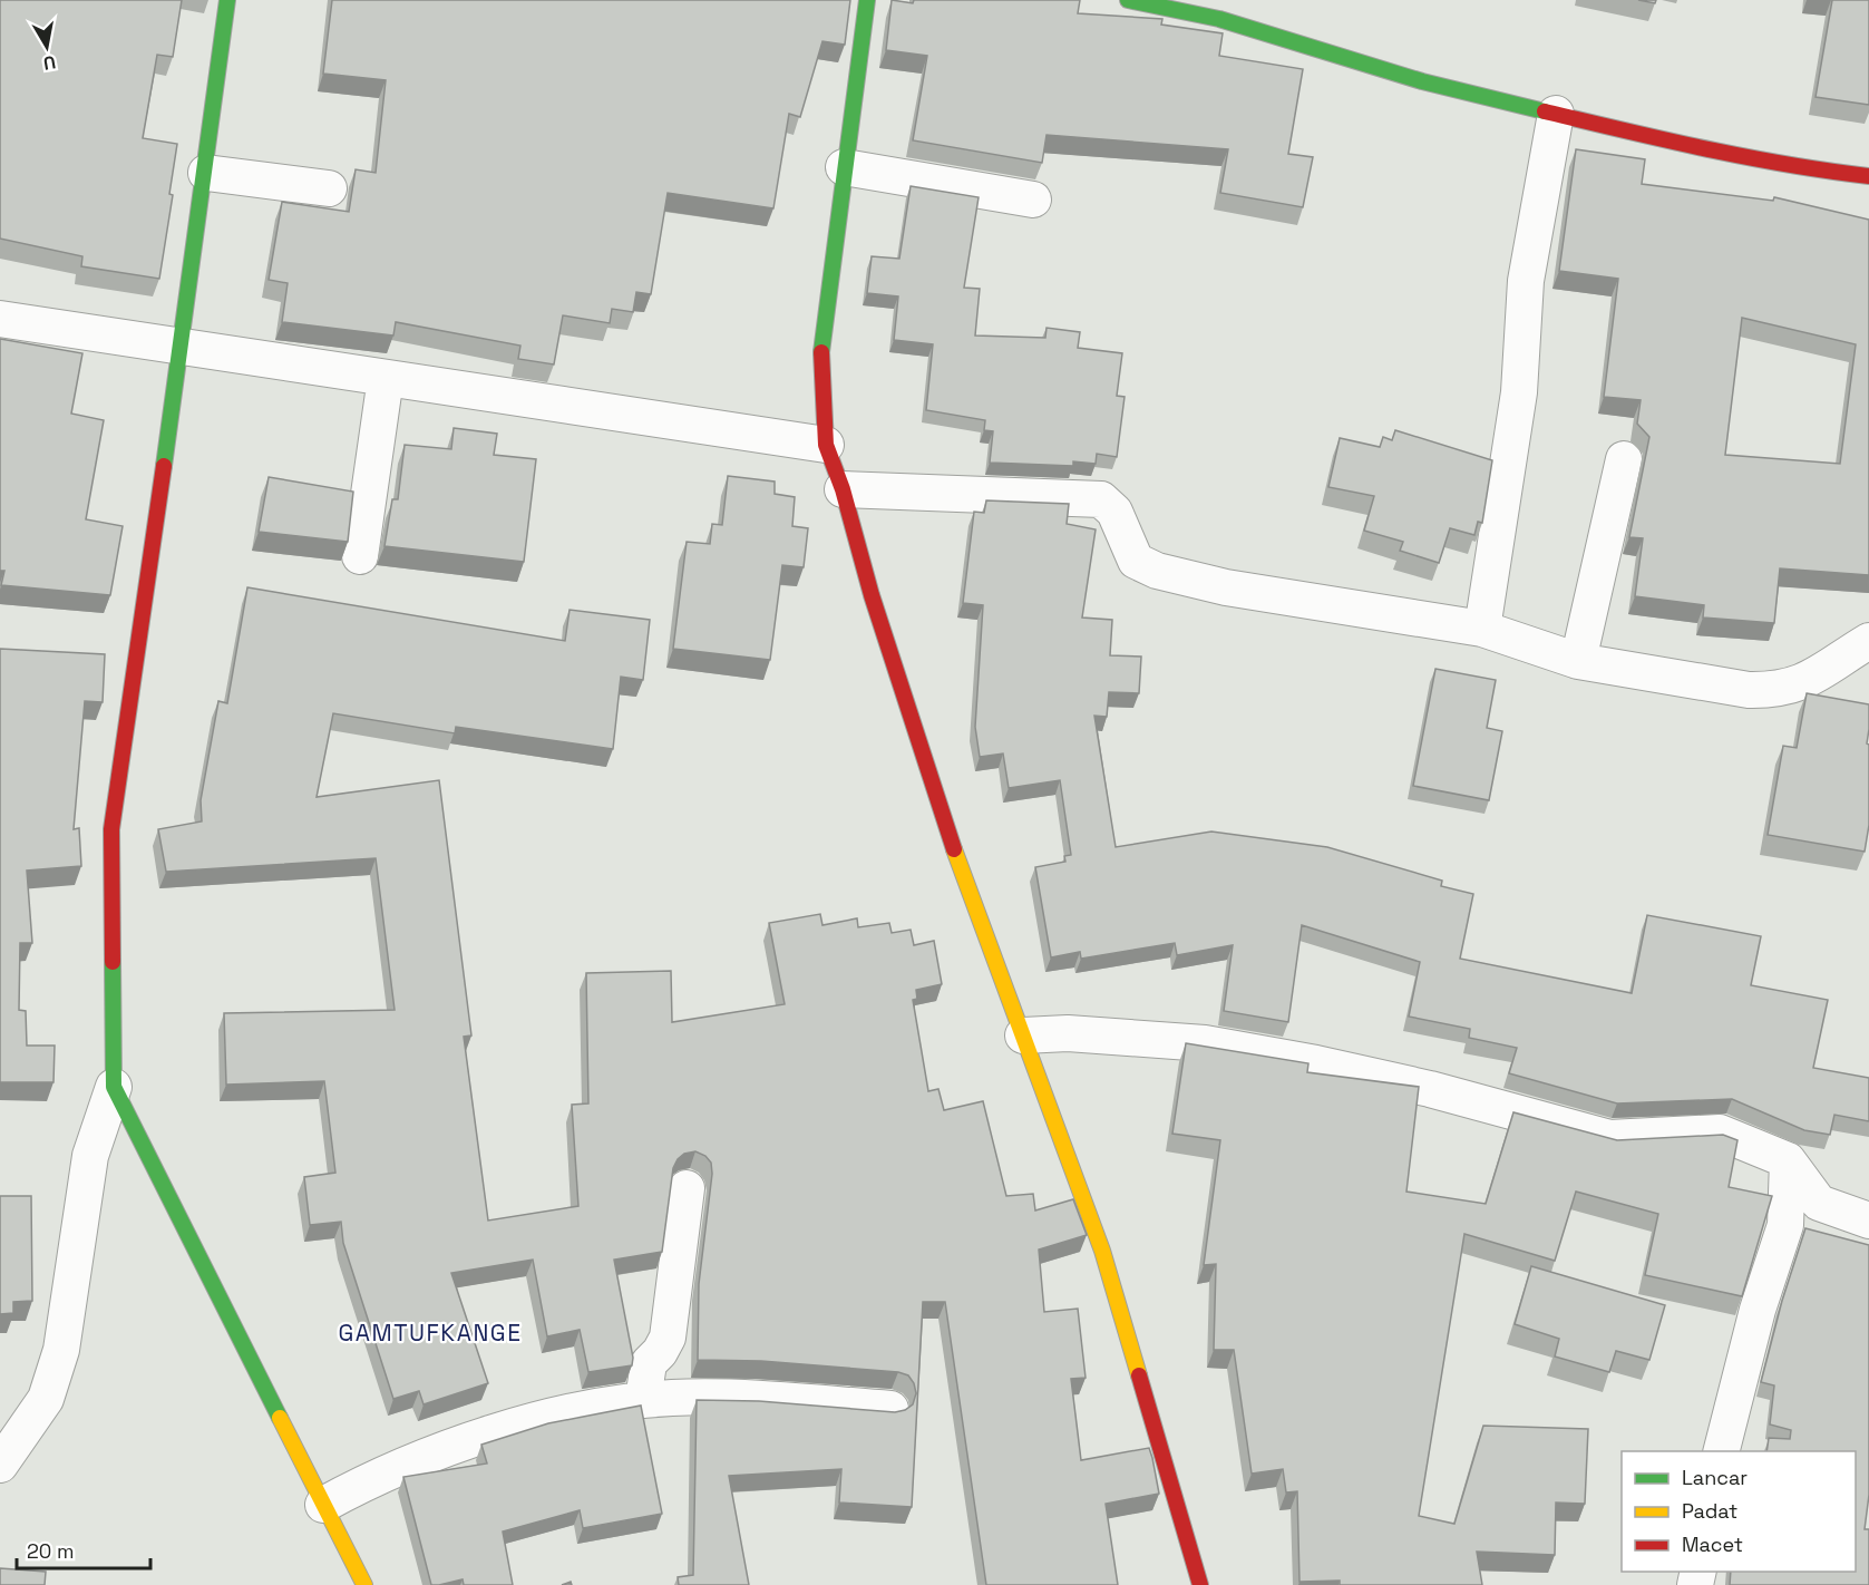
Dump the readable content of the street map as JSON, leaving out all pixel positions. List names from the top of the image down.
{
  "districts": ["GAMTUFKANGE"],
  "legend": ["Lancar", "Padat", "Macet"],
  "scale_bar": "20 m",
  "north": "bottom"
}
